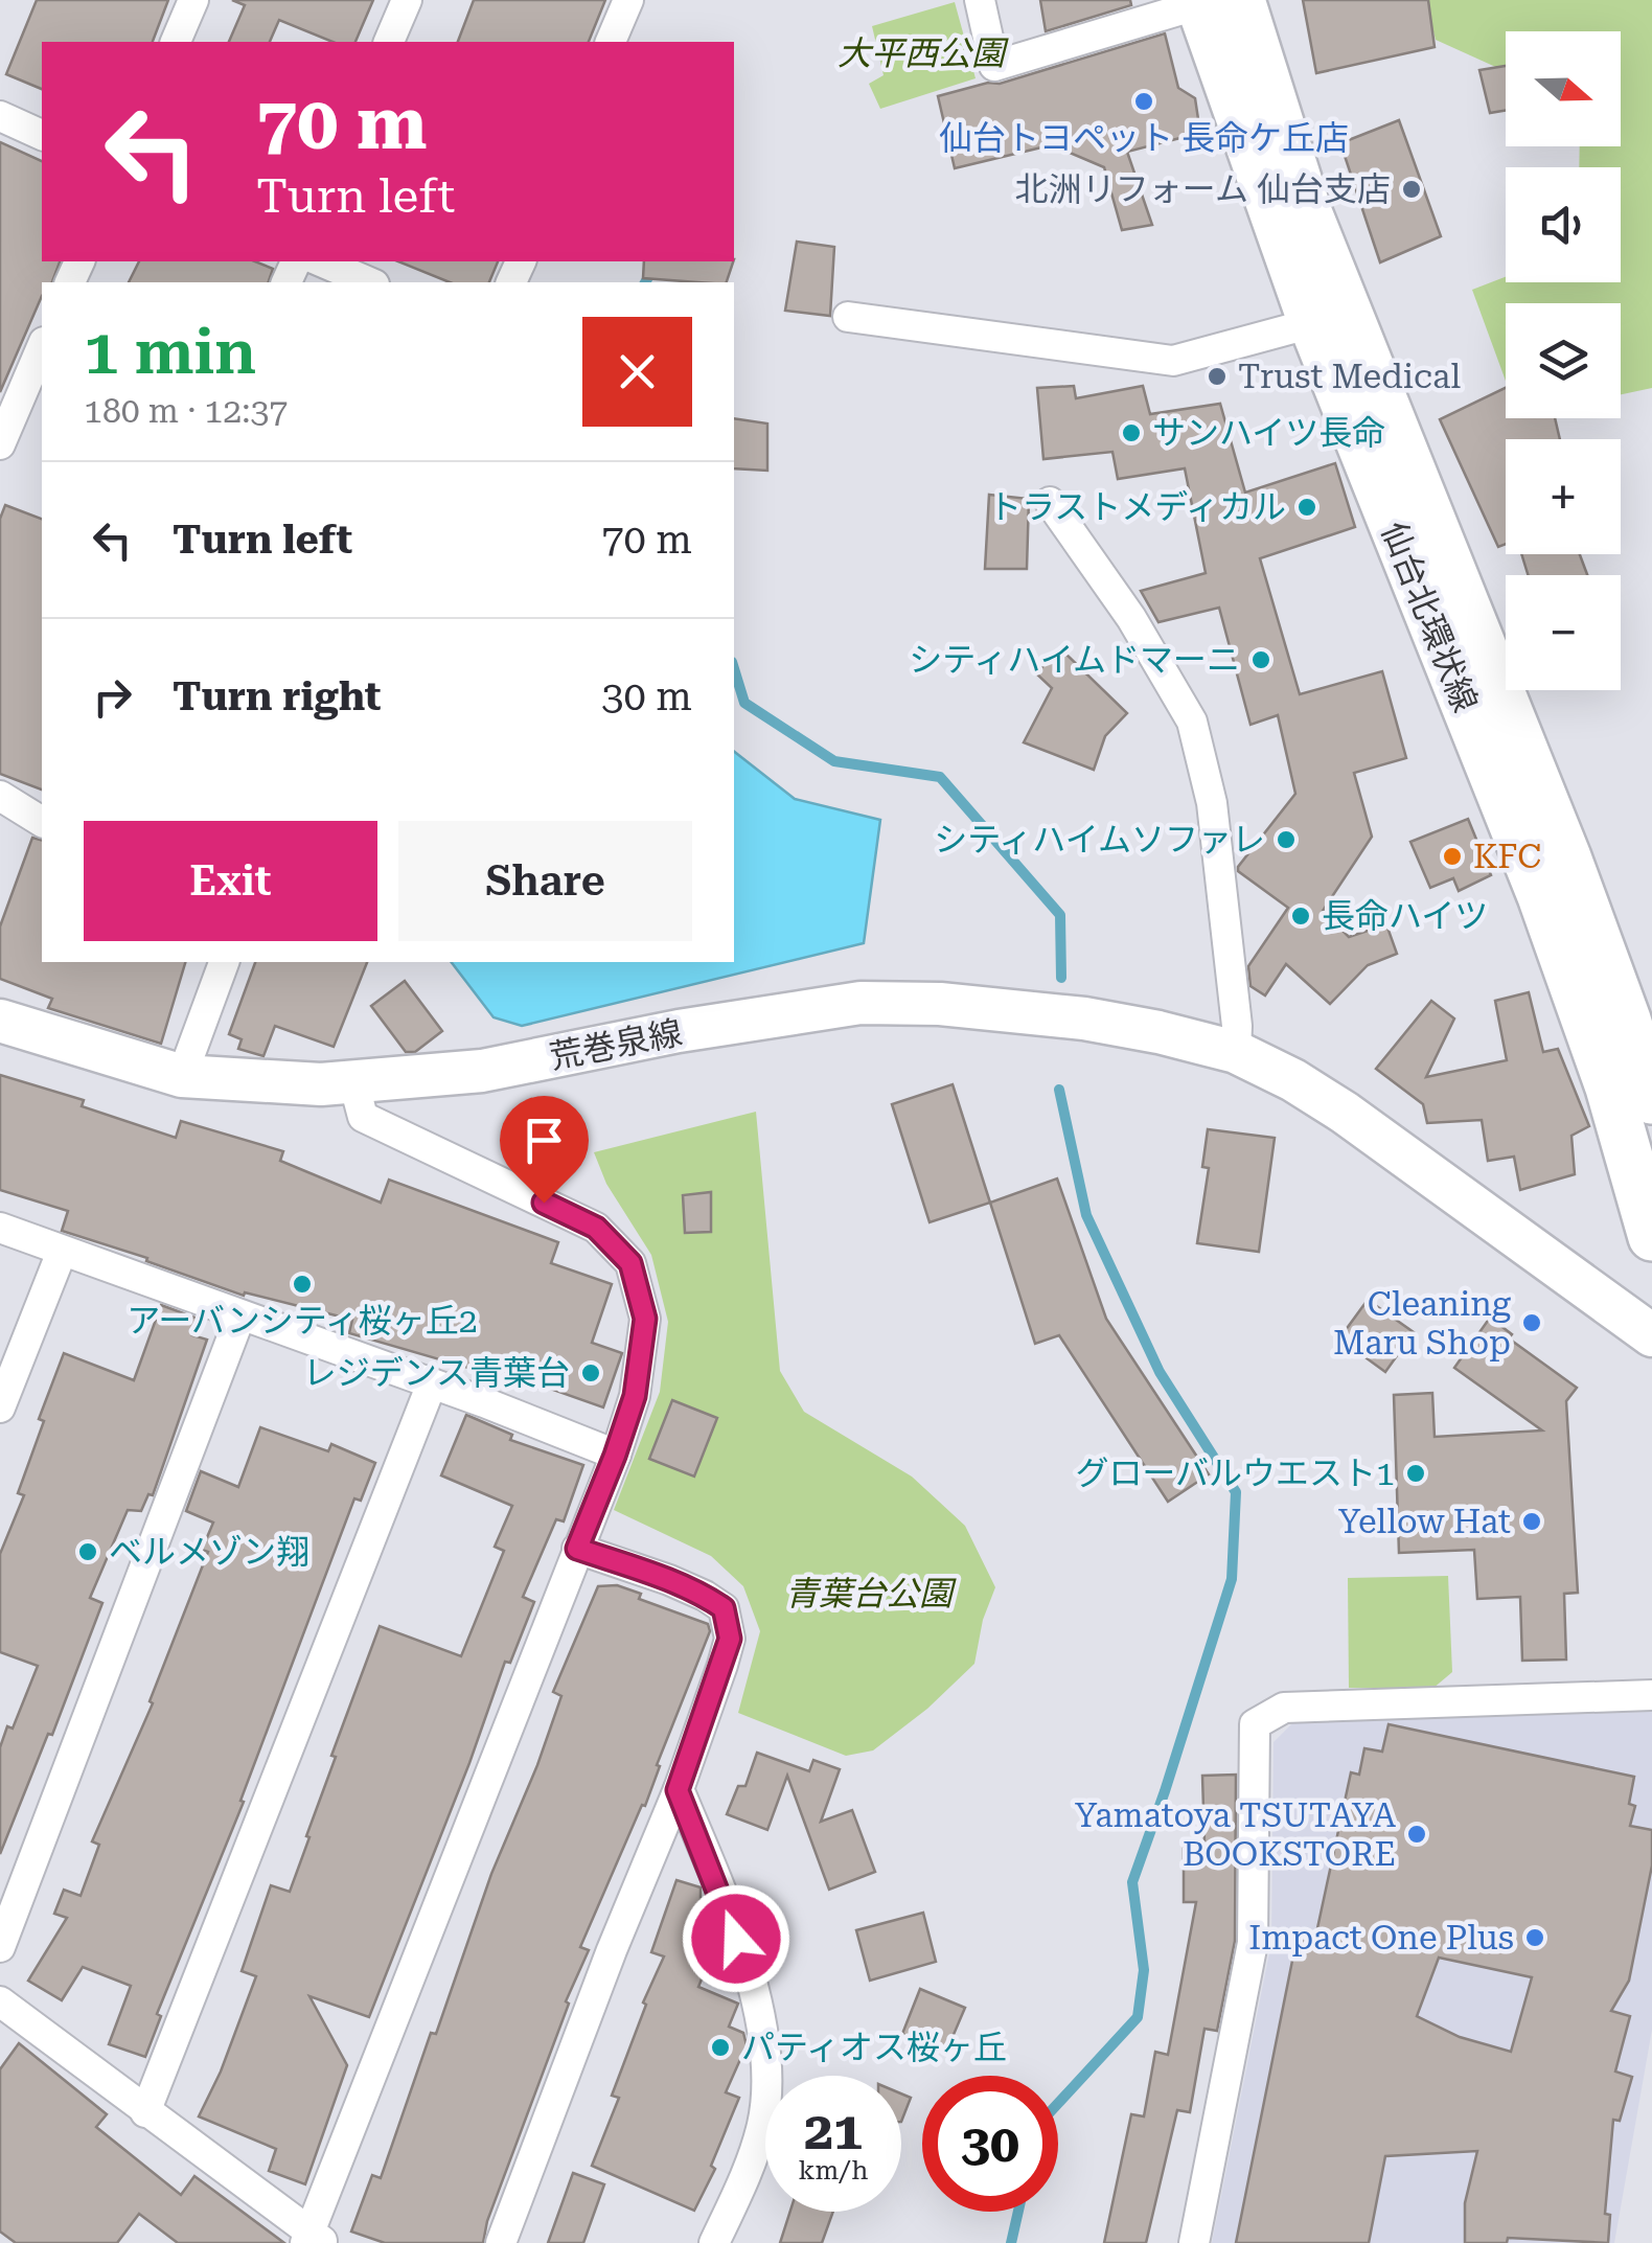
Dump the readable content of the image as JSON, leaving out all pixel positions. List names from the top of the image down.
{
  "streets": {
    "main road": ["仙台北環状線"],
    "street": ["荒巻泉線"]
  },
  "parks": ["大平西公園", "青葉台公園"],
  "places": [
    "仙台トヨペット 長命ケ丘店",
    "北洲リフォーム 仙台支店",
    "Trust Medical",
    "サンハイツ長命",
    "トラストメディカル",
    "シティハイムドマーニ",
    "シティハイムソファレ",
    "KFC",
    "長命ハイツ",
    "アーバンシティ桜ヶ丘2",
    "Cleaning Maru Shop",
    "レジデンス青葉台",
    "グローバルウエスト1",
    "Yellow Hat",
    "ベルメゾン翔",
    "Yamatoya TSUTAYA BOOKSTORE",
    "Impact One Plus",
    "パティオス桜ヶ丘"
  ],
  "north": "right",
  "page": {
    "map_buttons": ["+", "−"],
    "turn": ["70 m", "Turn left"],
    "heading": ["1 min", "180 m · 12:37"],
    "list": [
      {
        "name": "Turn left",
        "value": "70 m"
      },
      {
        "name": "Turn right",
        "value": "30 m"
      }
    ],
    "buttons": ["Exit", "Share"],
    "speed": "21 km/h",
    "limit": "30"
  }
}
